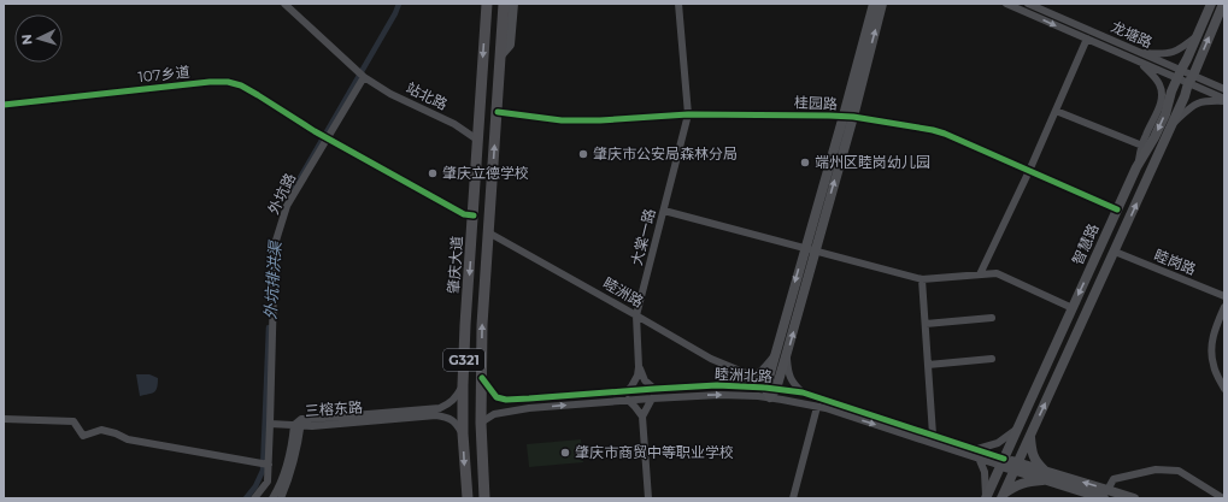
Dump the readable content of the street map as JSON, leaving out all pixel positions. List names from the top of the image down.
{
  "streets": {
    "highway": ["肇庆大道", "G321"],
    "main road": ["桂园路", "智慧路", "睦洲北路"],
    "street": [
      "龙塘路",
      "107乡道",
      "站北路",
      "外坑路",
      "大棠一路",
      "睦岗路",
      "睦洲路",
      "三榕东路"
    ]
  },
  "crossings": [
    ["龙塘路", "智慧路"],
    ["107乡道", "外坑路"],
    ["107乡道", "肇庆大道"],
    ["站北路", "外坑路"],
    ["站北路", "肇庆大道"],
    ["桂园路", "大棠一路"],
    ["桂园路", "智慧路"],
    ["桂园路", "G321"],
    ["桂园路", "睦洲北路"],
    ["外坑路", "三榕东路"],
    ["大棠一路", "睦洲路"],
    ["智慧路", "睦岗路"],
    ["智慧路", "睦洲北路"],
    ["睦洲路", "G321"],
    ["G321", "睦洲北路"]
  ],
  "water": ["外坑排洪渠"],
  "places": [
    "肇庆市公安局森林分局",
    "端州区睦岗幼儿园",
    "肇庆立德学校",
    "肇庆市商贸中等职业学校"
  ],
  "north": "left"
}
